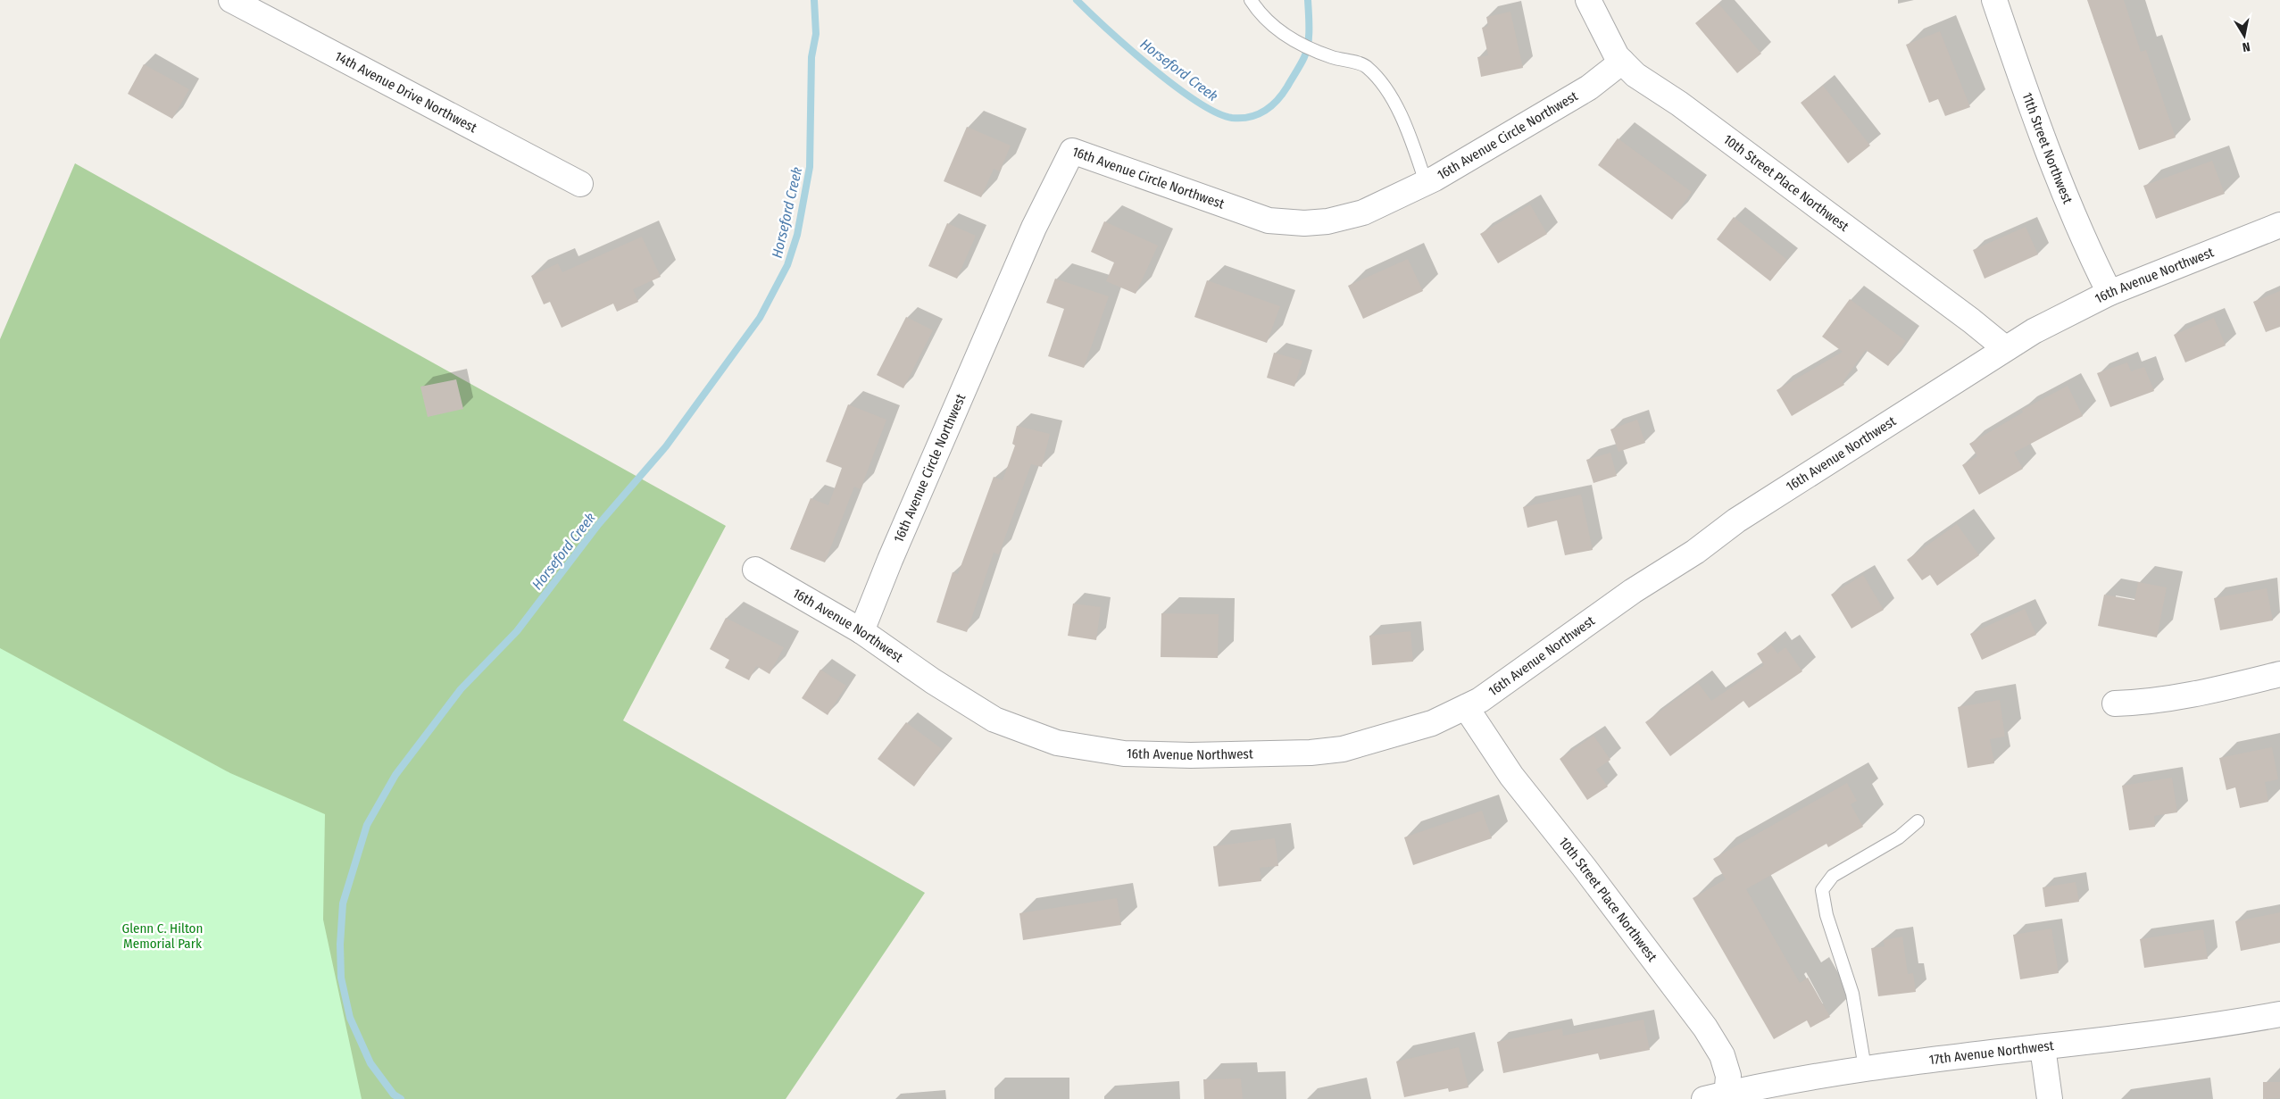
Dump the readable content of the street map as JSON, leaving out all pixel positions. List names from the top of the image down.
{
  "streets": {
    "street": [
      "14th Avenue Drive Northwest",
      "16th Avenue Circle Northwest",
      "11th Street Northwest",
      "10th Street Place Northwest",
      "16th Avenue Northwest",
      "17th Avenue Northwest"
    ]
  },
  "crossings": [
    ["16th Avenue Circle Northwest", "10th Street Place Northwest"],
    ["16th Avenue Circle Northwest", "16th Avenue Northwest"],
    ["11th Street Northwest", "16th Avenue Northwest"],
    ["10th Street Place Northwest", "16th Avenue Northwest"],
    ["10th Street Place Northwest", "17th Avenue Northwest"]
  ],
  "water": ["Horseford Creek"],
  "parks": ["Glenn C. Hilton Memorial Park"],
  "north": "bottom"
}
